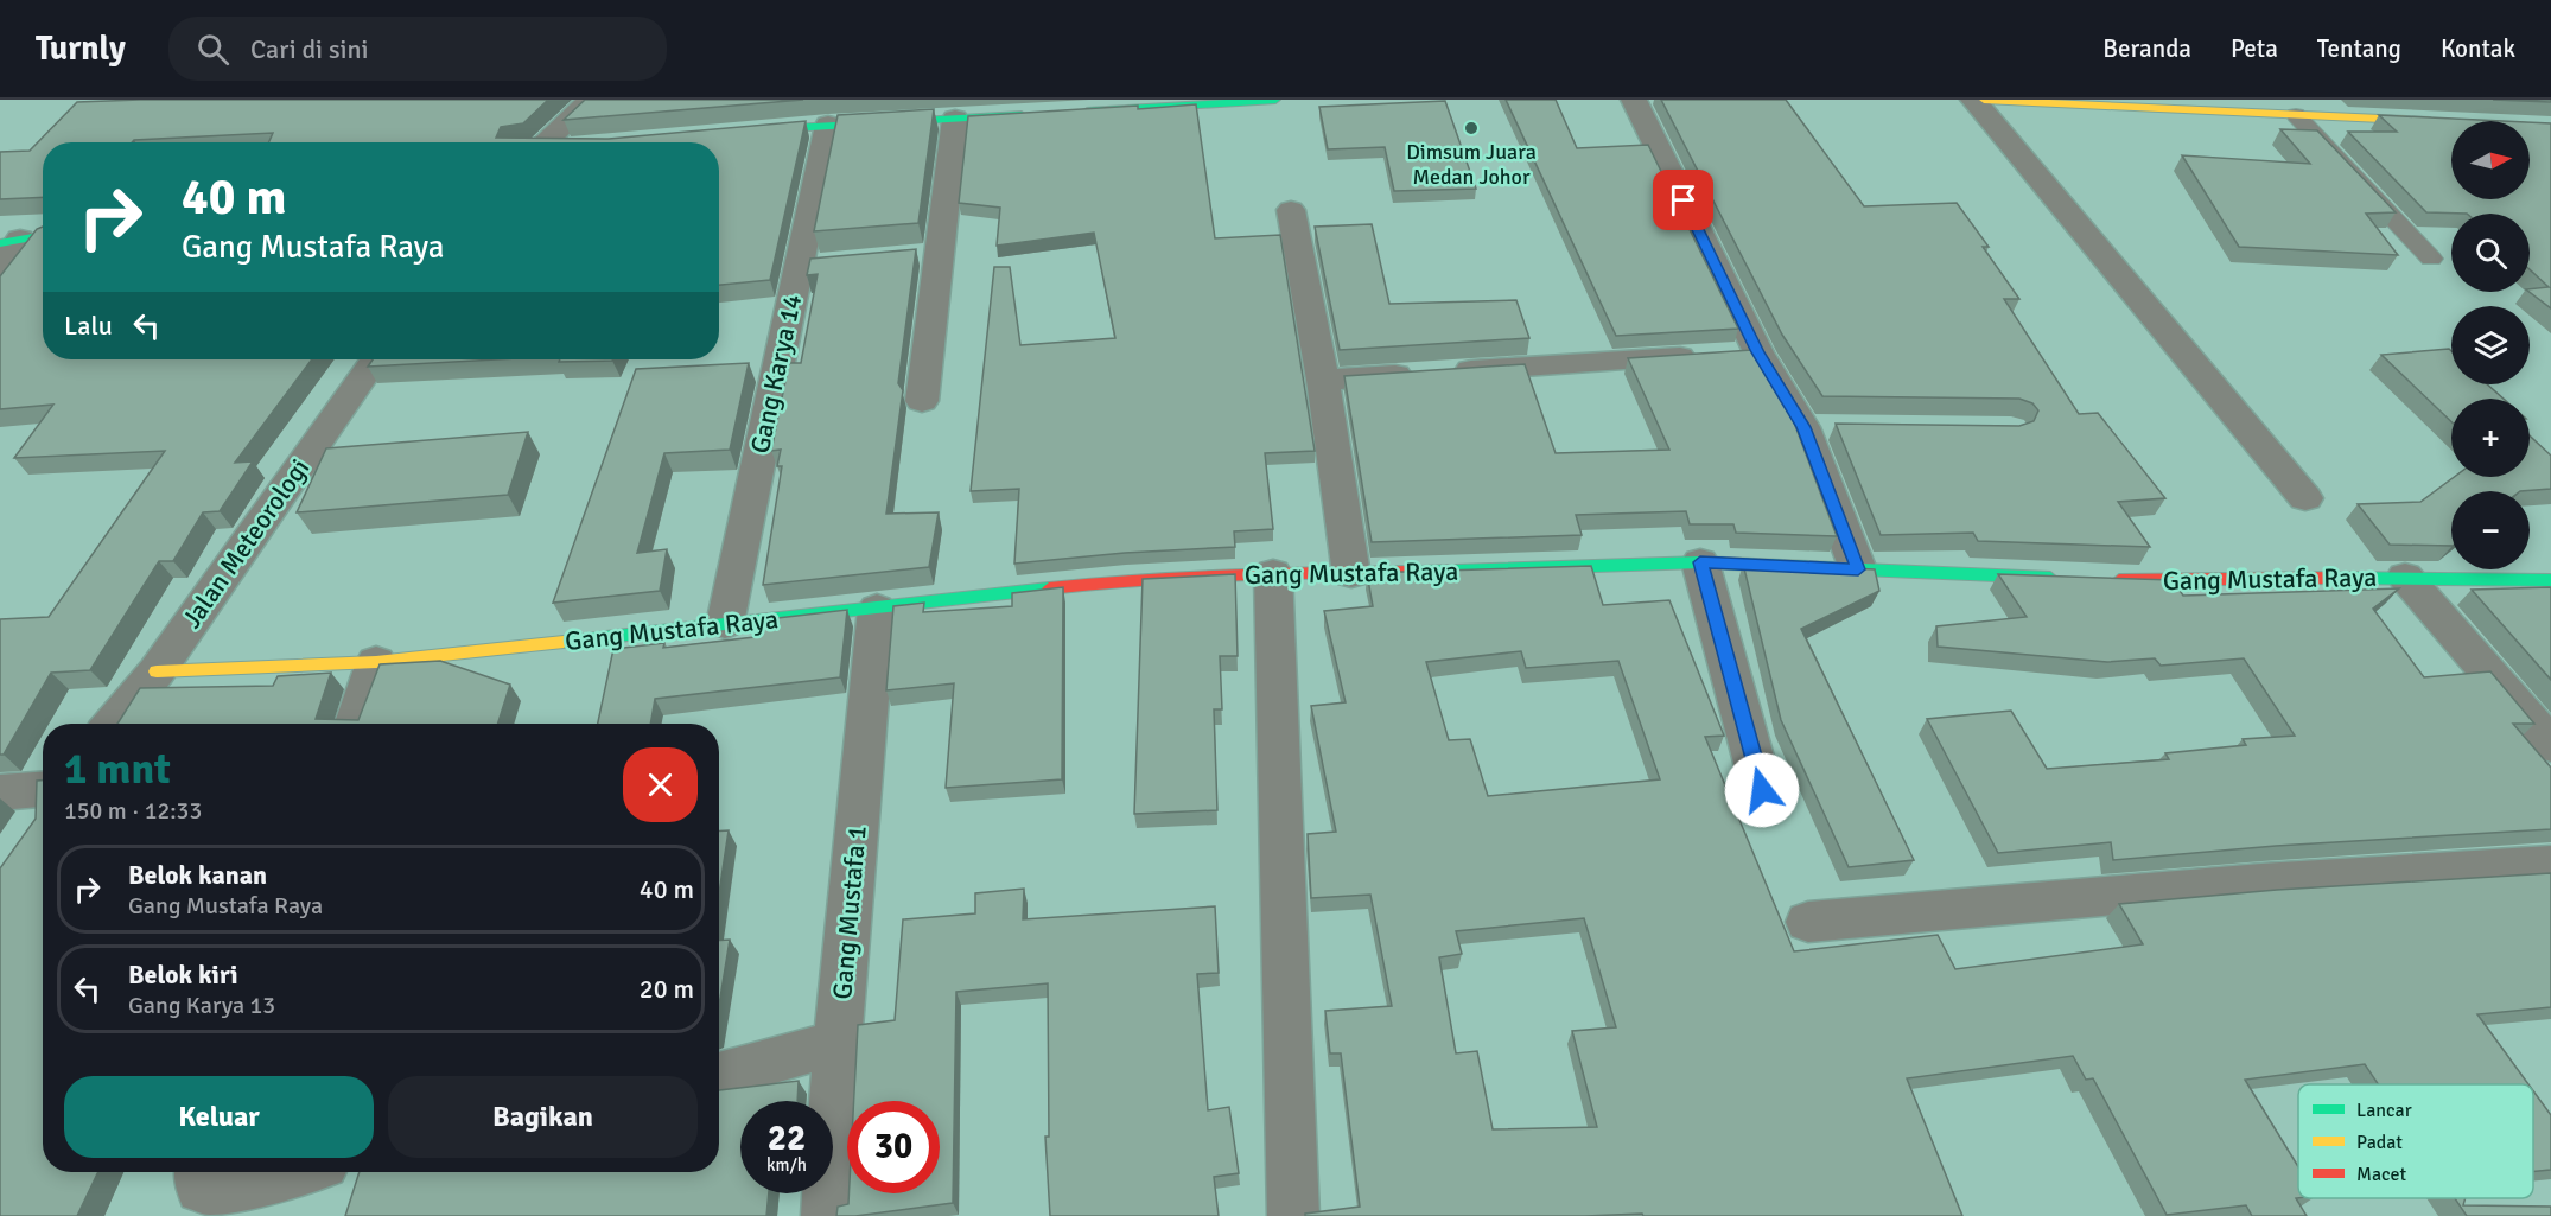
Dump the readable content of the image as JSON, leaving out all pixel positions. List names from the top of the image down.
{
  "streets": {
    "street": [
      "Gang Karya 14",
      "Jalan Meteorologi",
      "Gang Mustafa Raya",
      "Gang Mustafa 1"
    ]
  },
  "crossings": [
    ["Gang Karya 14", "Gang Mustafa Raya"],
    ["Jalan Meteorologi", "Gang Mustafa Raya"],
    ["Gang Mustafa Raya", "Gang Mustafa 1"]
  ],
  "places": ["Dimsum Juara Medan Johor"],
  "legend": ["Lancar", "Padat", "Macet"],
  "north": "right",
  "page": {
    "header": "Turnly",
    "search": "Cari di sini",
    "nav": [
      "Beranda",
      "Peta",
      "Tentang",
      "Kontak"
    ],
    "map_buttons": ["+", "−"],
    "turn": ["40 m", "Gang Mustafa Raya"],
    "then": "Lalu",
    "heading": ["1 mnt", "150 m · 12:33"],
    "list": [
      {
        "name": "Belok kanan",
        "note": "Gang Mustafa Raya",
        "value": "40 m"
      },
      {
        "name": "Belok kiri",
        "note": "Gang Karya 13",
        "value": "20 m"
      }
    ],
    "buttons": ["Keluar", "Bagikan"],
    "speed": "22 km/h",
    "limit": "30"
  }
}
